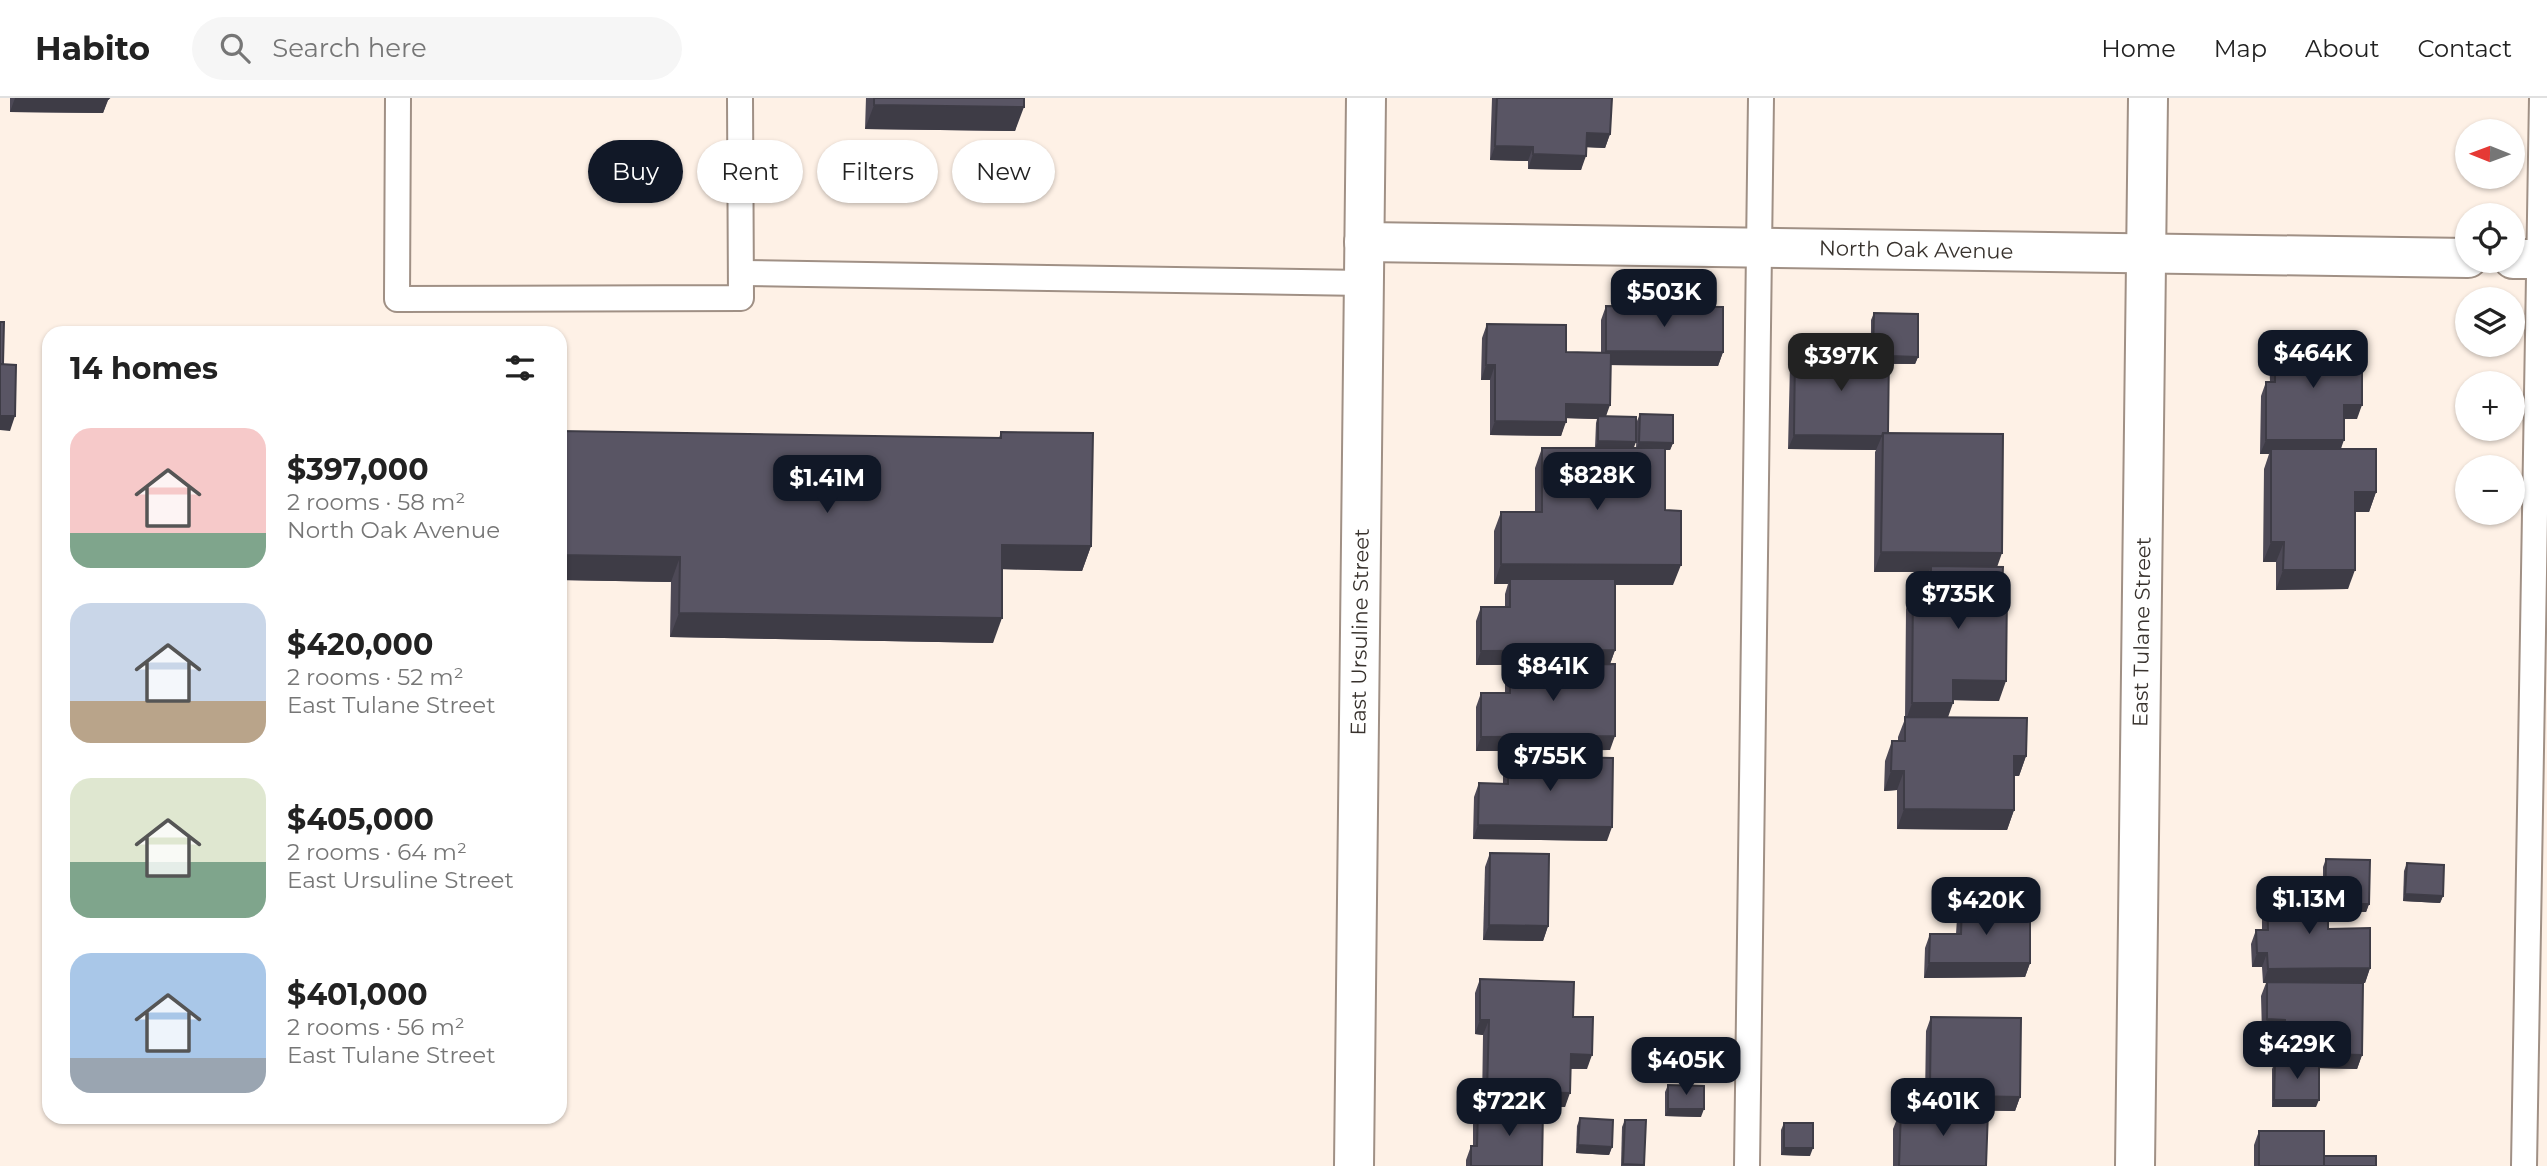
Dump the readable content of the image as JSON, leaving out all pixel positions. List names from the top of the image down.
{
  "streets": {
    "street": ["North Oak Avenue", "East Ursuline Street", "East Tulane Street"]
  },
  "crossings": [
    ["North Oak Avenue", "East Ursuline Street"],
    ["North Oak Avenue", "East Tulane Street"]
  ],
  "north": "left",
  "page": {
    "header": "Habito",
    "search": "Search here",
    "nav": [
      "Home",
      "Map",
      "About",
      "Contact"
    ],
    "map_buttons": ["+", "−"],
    "chip": [
      "Buy",
      "Rent",
      "Filters",
      "New"
    ],
    "price": [
      "$503K",
      "$464K",
      "$397K",
      "$828K",
      "$1.41M",
      "$735K",
      "$841K",
      "$755K",
      "$1.13M",
      "$420K",
      "$429K",
      "$405K",
      "$722K",
      "$401K"
    ],
    "heading": "14 homes",
    "list": [
      {
        "name": "$397,000",
        "note": "2 rooms · 58 m² · North Oak Avenue"
      },
      {
        "name": "$420,000",
        "note": "2 rooms · 52 m² · East Tulane Street"
      },
      {
        "name": "$405,000",
        "note": "2 rooms · 64 m² · East Ursuline Street"
      },
      {
        "name": "$401,000",
        "note": "2 rooms · 56 m² · East Tulane Street"
      }
    ]
  }
}
